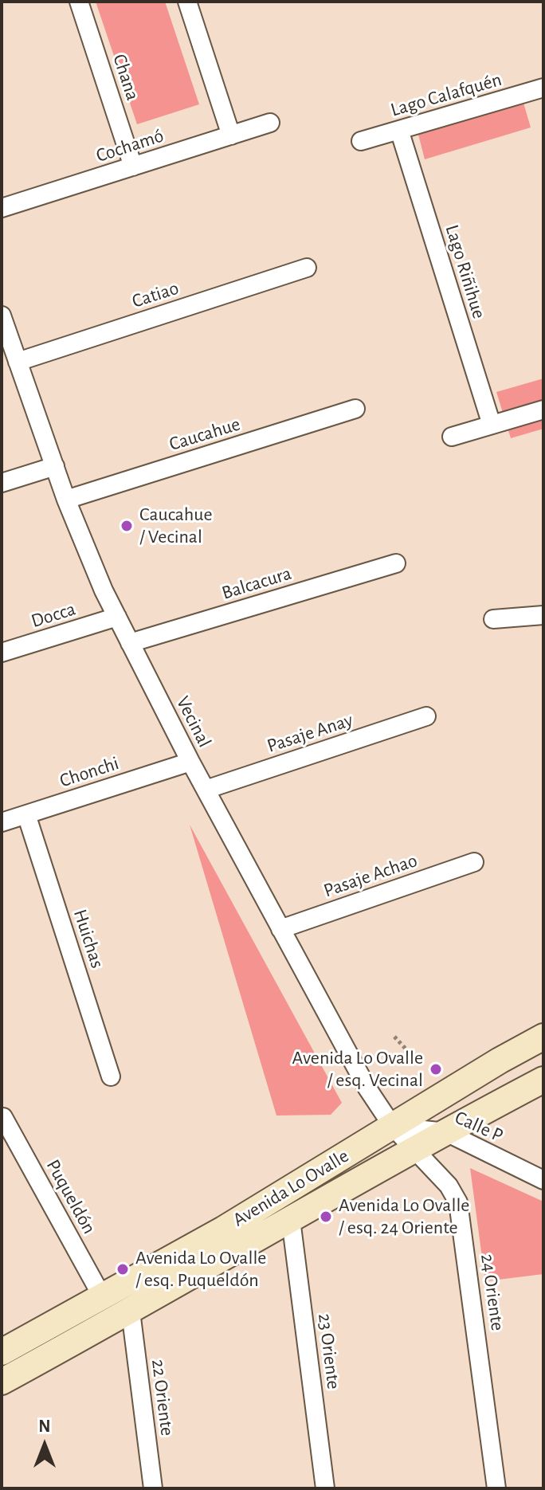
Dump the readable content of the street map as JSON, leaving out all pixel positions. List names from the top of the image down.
{
  "streets": {
    "main road": ["Avenida Lo Ovalle"],
    "street": [
      "Chana",
      "Lago Calafquén",
      "Cochamó",
      "Lago Riñihue",
      "Catiao",
      "Caucahue",
      "Balcacura",
      "Docca",
      "Vecinal",
      "Pasaje Anay",
      "Chonchi",
      "Pasaje Achao",
      "Huichas",
      "Calle P",
      "Puqueldón",
      "24 Oriente",
      "23 Oriente",
      "22 Oriente"
    ]
  },
  "crossings": [
    ["Chana", "Cochamó"],
    ["Lago Calafquén", "Lago Riñihue"],
    ["Catiao", "Vecinal"],
    ["Caucahue", "Vecinal"],
    ["Balcacura", "Vecinal"],
    ["Docca", "Vecinal"],
    ["Vecinal", "Pasaje Anay"],
    ["Vecinal", "Chonchi"],
    ["Vecinal", "Pasaje Achao"],
    ["Vecinal", "Calle P"],
    ["Vecinal", "Avenida Lo Ovalle"],
    ["Vecinal", "24 Oriente"],
    ["Chonchi", "Huichas"],
    ["Calle P", "Avenida Lo Ovalle"],
    ["Calle P", "24 Oriente"],
    ["Avenida Lo Ovalle", "Puqueldón"],
    ["Avenida Lo Ovalle", "24 Oriente"],
    ["Avenida Lo Ovalle", "23 Oriente"],
    ["Avenida Lo Ovalle", "22 Oriente"]
  ],
  "places": [
    "Caucahue / Vecinal",
    "Avenida Lo Ovalle / esq. Vecinal",
    "Avenida Lo Ovalle / esq. 24 Oriente",
    "Avenida Lo Ovalle / esq. Puqueldón"
  ],
  "north": "top"
}
